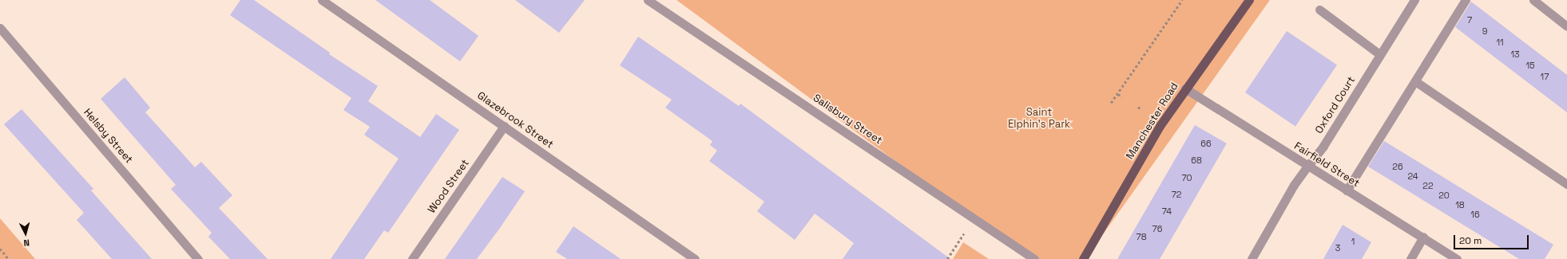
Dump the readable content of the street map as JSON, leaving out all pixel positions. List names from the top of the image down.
{
  "streets": {
    "main road": ["Manchester Road"],
    "street": [
      "Oxford Court",
      "Salisbury Street",
      "Glazebrook Street",
      "Helsby Street",
      "Fairfield Street",
      "Wood Street"
    ]
  },
  "crossings": [
    ["Oxford Court", "Fairfield Street"],
    ["Glazebrook Street", "Wood Street"],
    ["Manchester Road", "Fairfield Street"]
  ],
  "parks": ["Saint Elphin's Park"],
  "house_numbers": [
    "7",
    "9",
    "11",
    "13",
    "15",
    "17",
    "66",
    "68",
    "26",
    "24",
    "70",
    "22",
    "72",
    "20",
    "18",
    "74",
    "16",
    "76",
    "78",
    "1",
    "3"
  ],
  "scale_bar": "20 m",
  "north": "bottom"
}
